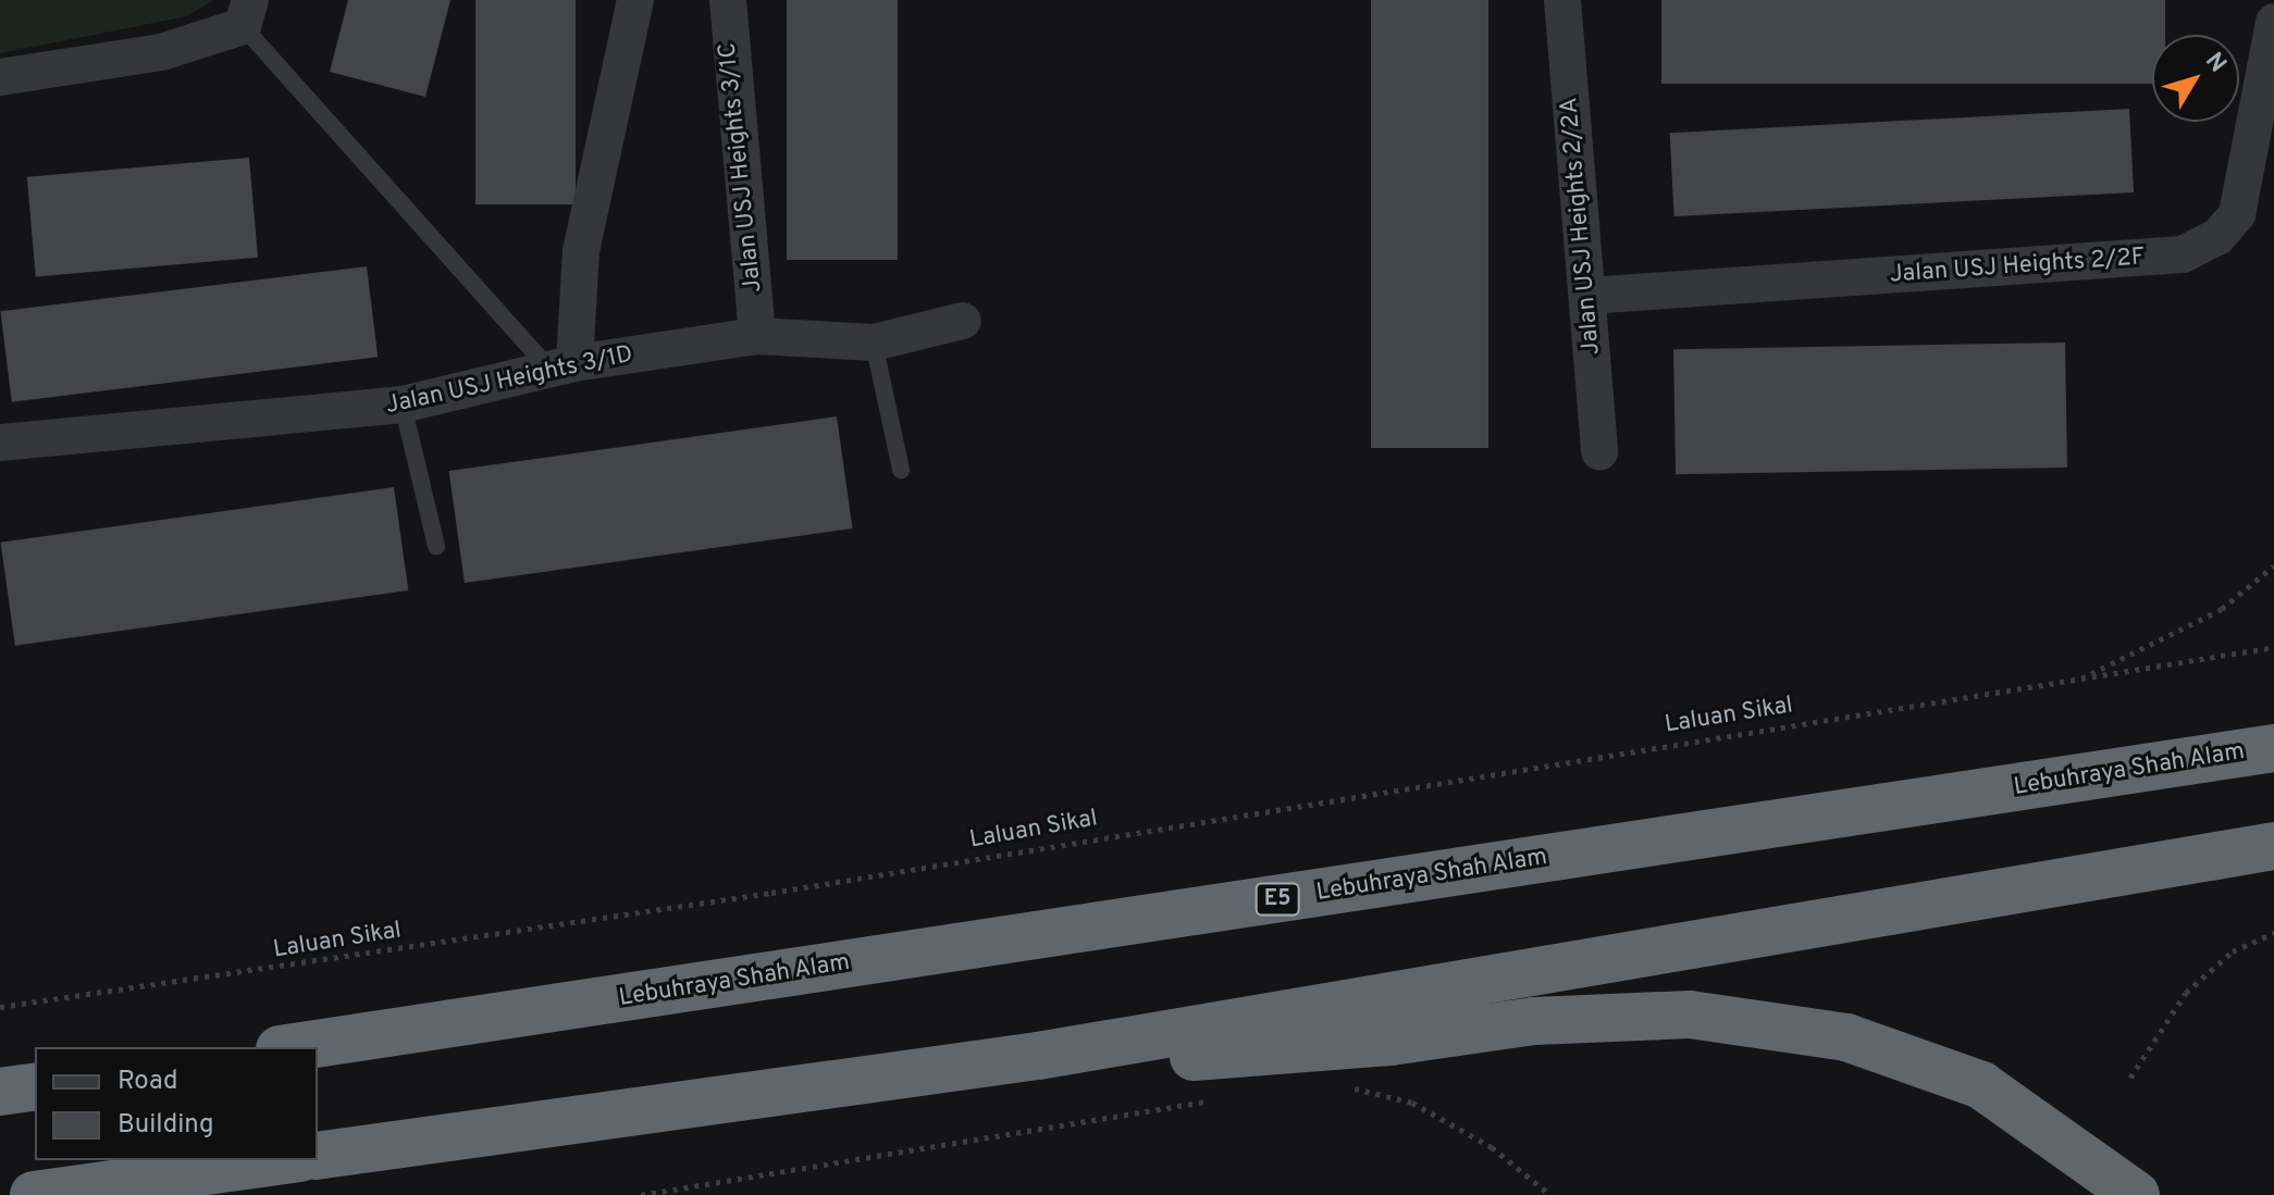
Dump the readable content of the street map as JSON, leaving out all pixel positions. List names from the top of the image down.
{
  "streets": {
    "highway": ["Lebuhraya Shah Alam", "E5"],
    "street": [
      "Jalan USJ Heights 3/1C",
      "Jalan USJ Heights 2/2A",
      "Jalan USJ Heights 2/2F",
      "Jalan USJ Heights 3/1D"
    ],
    "path": ["Laluan Sikal"]
  },
  "crossings": [
    ["Jalan USJ Heights 3/1C", "Jalan USJ Heights 3/1D"],
    ["Jalan USJ Heights 2/2A", "Jalan USJ Heights 2/2F"]
  ],
  "legend": ["Road", "Building"],
  "north": "top right"
}
